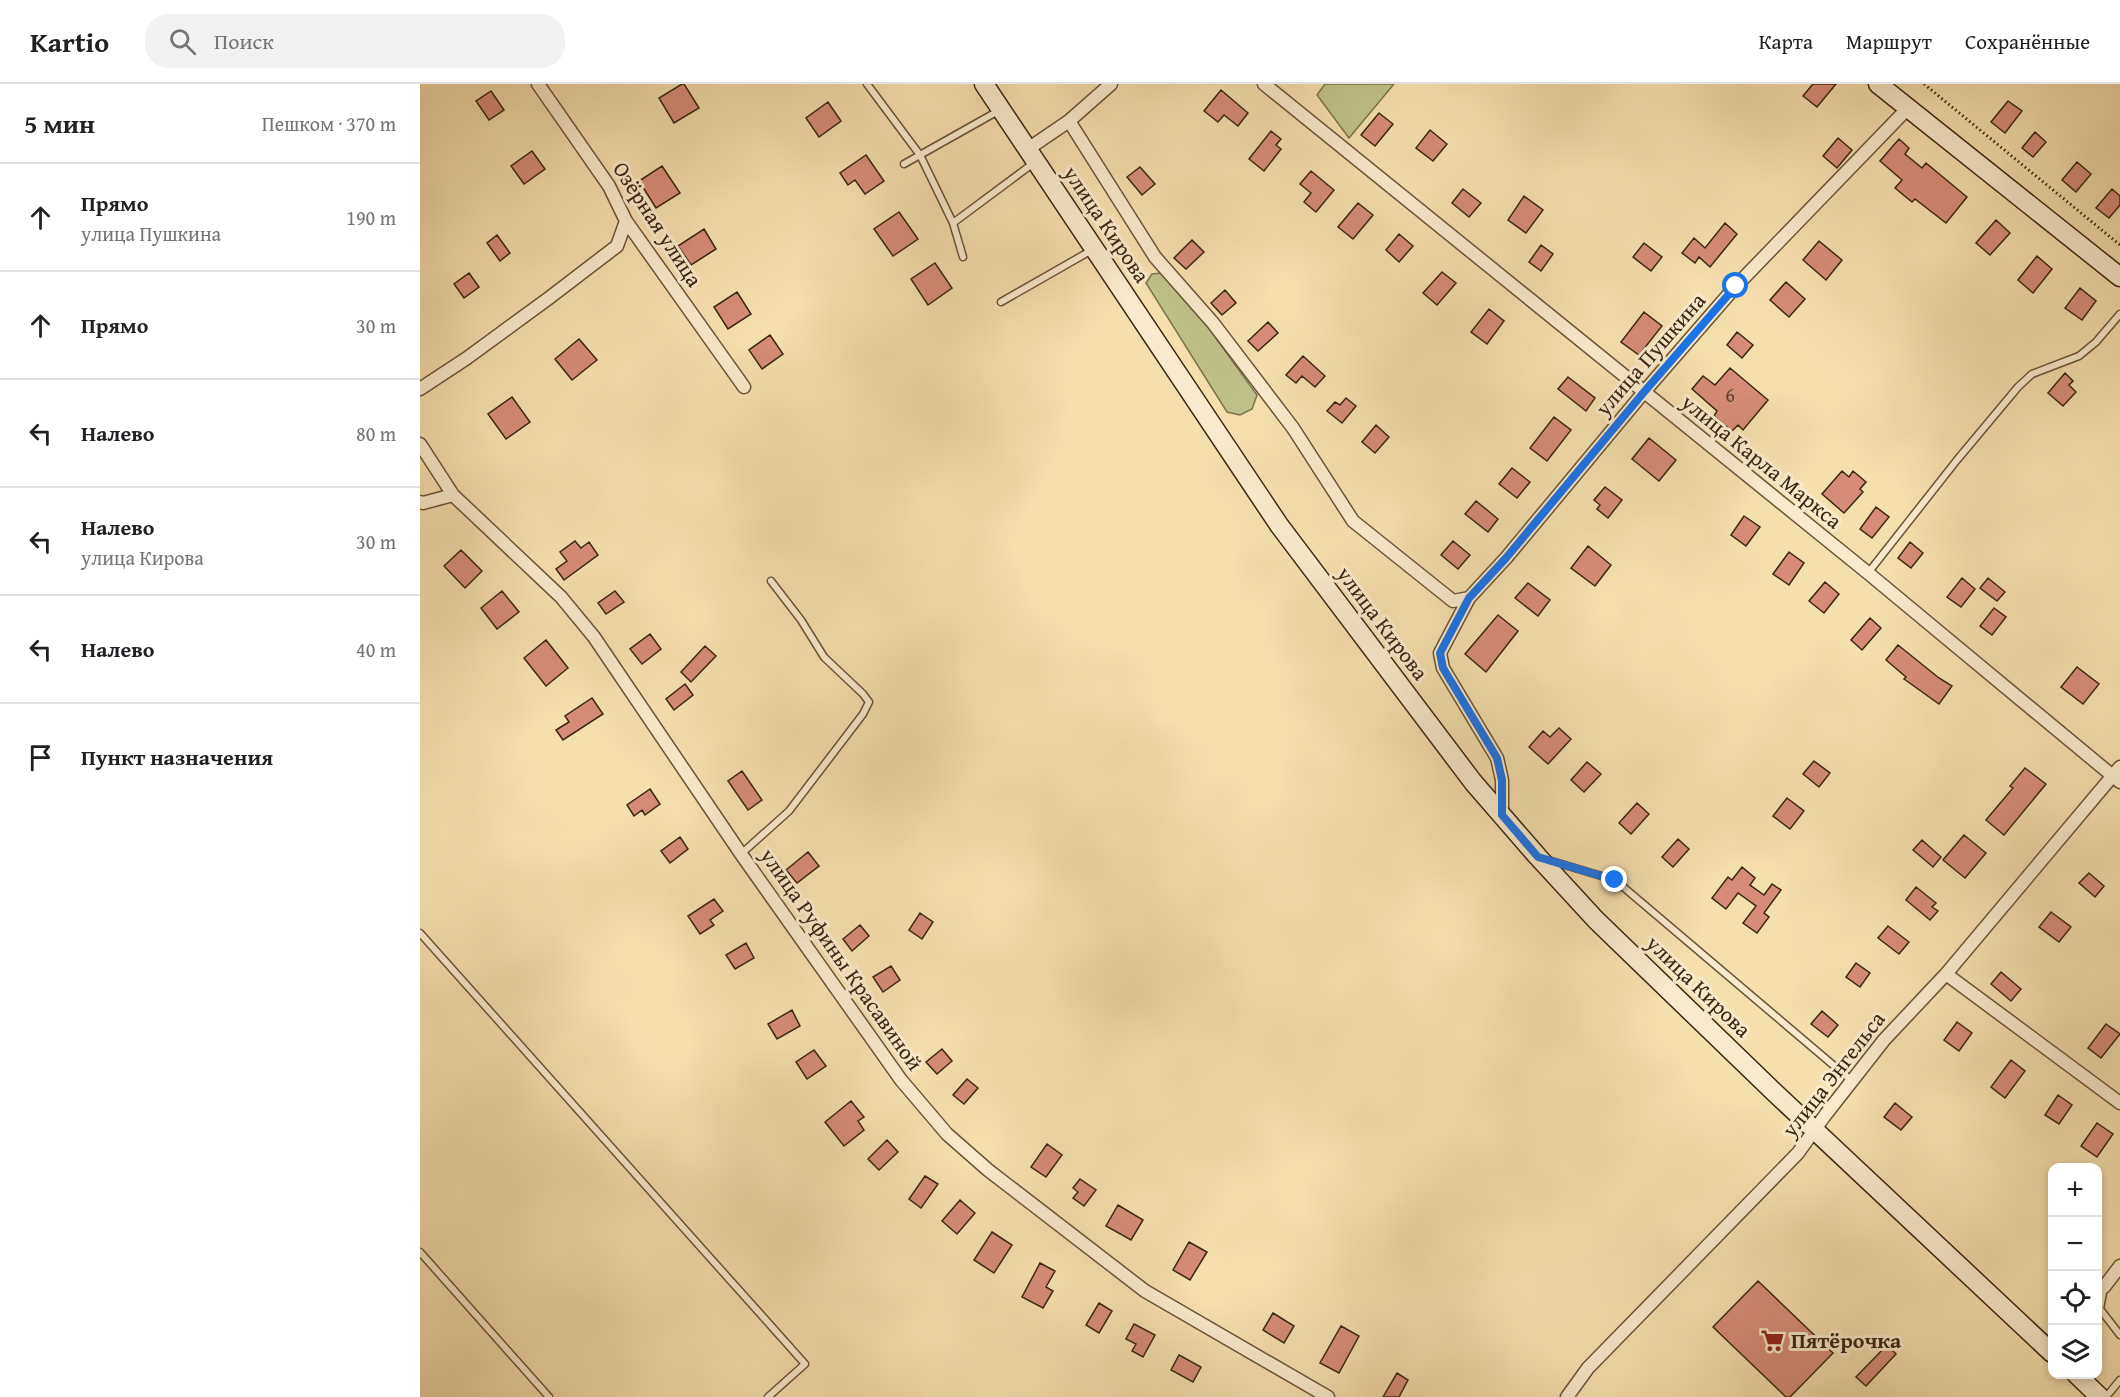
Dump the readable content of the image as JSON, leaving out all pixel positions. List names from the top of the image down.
{
  "streets": {
    "main road": ["улица Кирова"],
    "street": [
      "Озёрная улица",
      "улица Пушкина",
      "улица Карла Маркса",
      "улица Руфины Красавиной",
      "улица Энгельса"
    ]
  },
  "crossings": [
    ["улица Кирова", "улица Пушкина"],
    ["улица Кирова", "улица Энгельса"],
    ["улица Пушкина", "улица Карла Маркса"],
    ["улица Карла Маркса", "улица Энгельса"]
  ],
  "places": {
    "supermarket": ["Пятёрочка"]
  },
  "house_numbers": ["6"],
  "page": {
    "header": "Kartio",
    "search": "Поиск",
    "nav": ["Карта", "Маршрут", "Сохранённые"],
    "heading": ["5 мин", "Пешком · 370 m"],
    "list": [
      ["Прямо", "улица Пушкина", "190 m"],
      ["Прямо", "30 m"],
      ["Налево", "80 m"],
      ["Налево", "улица Кирова", "30 m"],
      ["Налево", "40 m"],
      "Пункт назначения"
    ],
    "map_buttons": ["+", "−"]
  }
}
